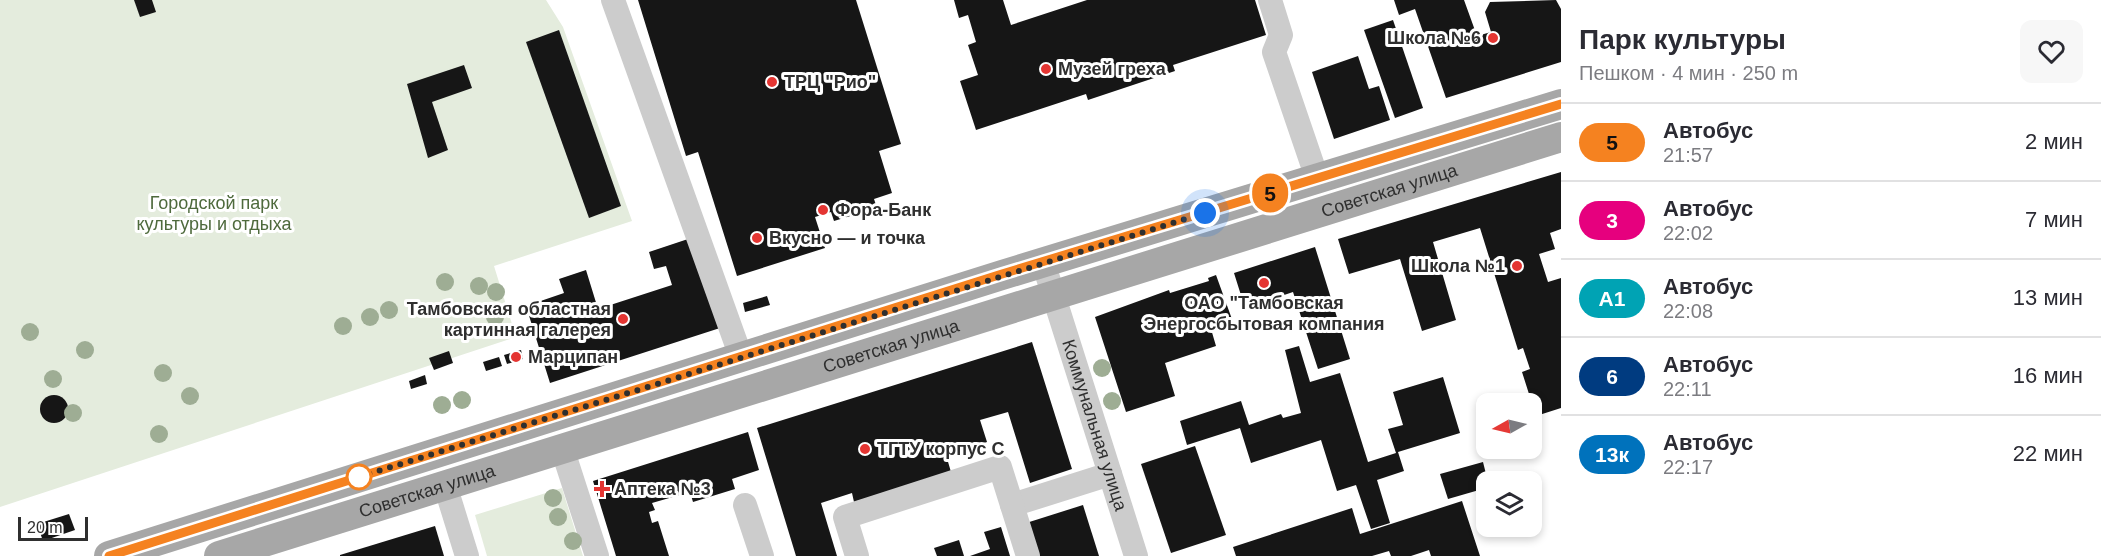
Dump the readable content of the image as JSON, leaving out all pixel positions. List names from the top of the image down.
{
  "streets": {
    "main road": ["Советская улица"],
    "street": ["Коммунальная улица"]
  },
  "crossings": [
    ["Советская улица", "Коммунальная улица"]
  ],
  "parks": ["Городской парк культуры и отдыха"],
  "places": {
    "other": [
      "Школа №6",
      "Музей греха",
      "ТРЦ \"Рио\"",
      "Фора-Банк",
      "Вкусно — и точка",
      "Школа №1",
      "ОАО \"Тамбовская Энергосбытовая компания",
      "Тамбовская областная картинная галерея",
      "Марципан",
      "ТГТУ корпус С"
    ],
    "health": ["Аптека №3"]
  },
  "lines": ["bus line 5"],
  "scale_bar": "20 m",
  "north": "left",
  "page": {
    "on_map": "5",
    "heading": ["Парк культуры", "Пешком · 4 мин · 250 m"],
    "list": [
      {
        "mark": "5",
        "name": "Автобус",
        "note": "21:57",
        "value": "2 мин"
      },
      {
        "mark": "3",
        "name": "Автобус",
        "note": "22:02",
        "value": "7 мин"
      },
      {
        "mark": "А1",
        "name": "Автобус",
        "note": "22:08",
        "value": "13 мин"
      },
      {
        "mark": "6",
        "name": "Автобус",
        "note": "22:11",
        "value": "16 мин"
      },
      {
        "mark": "13к",
        "name": "Автобус",
        "note": "22:17",
        "value": "22 мин"
      }
    ],
    "scale": "20 m"
  }
}
